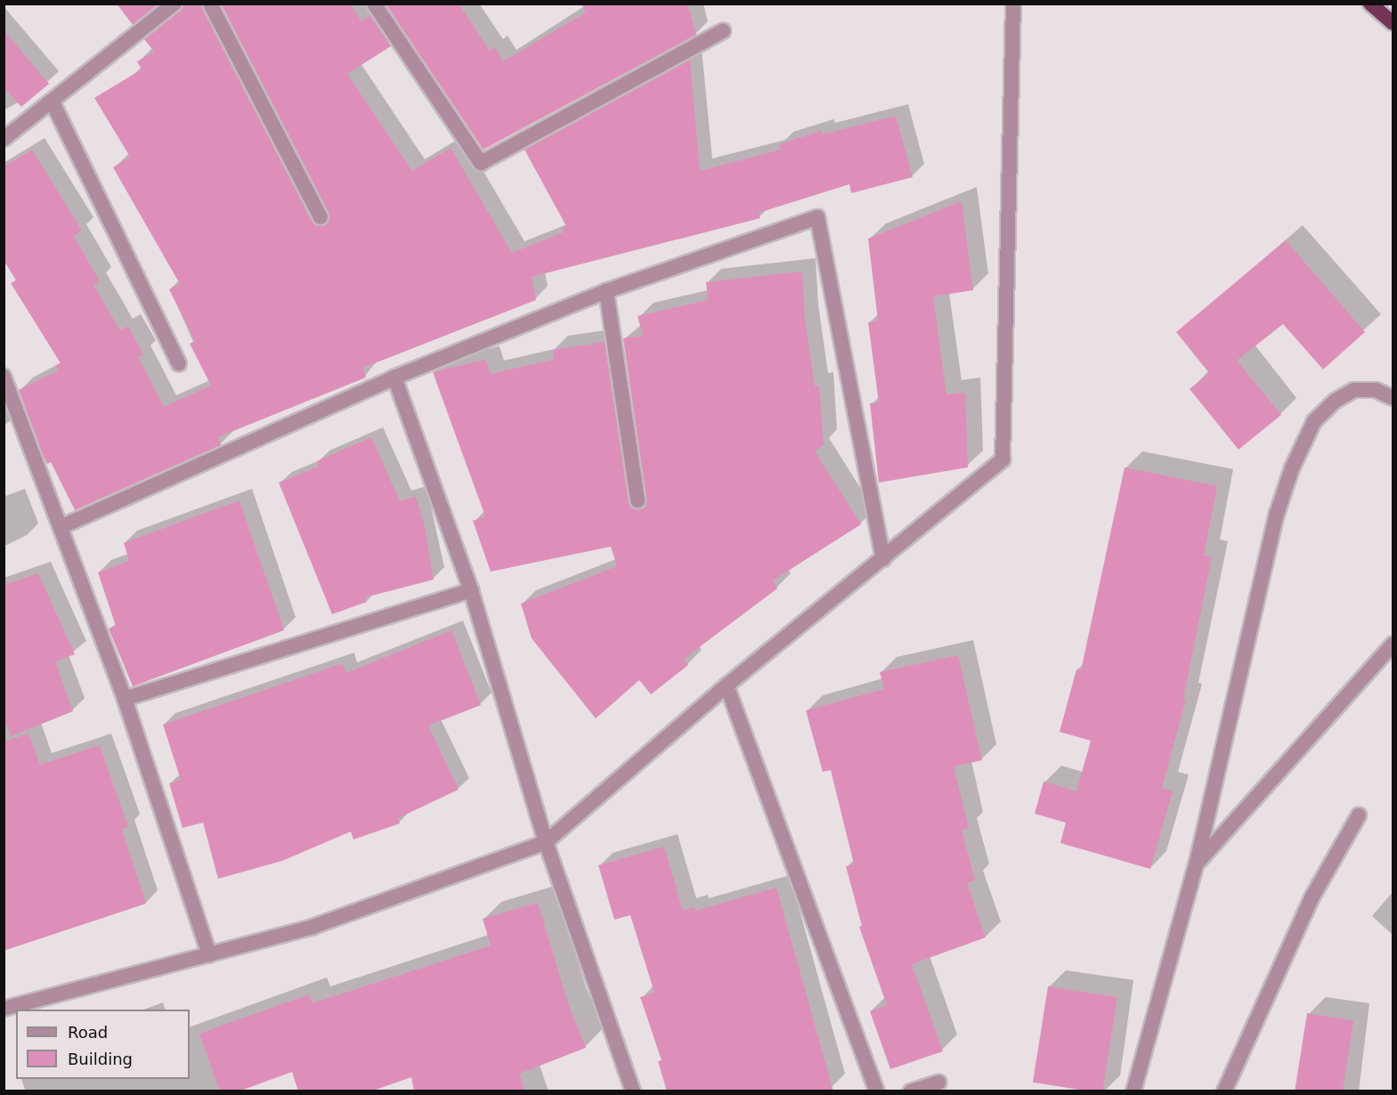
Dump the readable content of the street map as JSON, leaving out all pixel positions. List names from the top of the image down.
{
  "legend": ["Road", "Building"]
}
